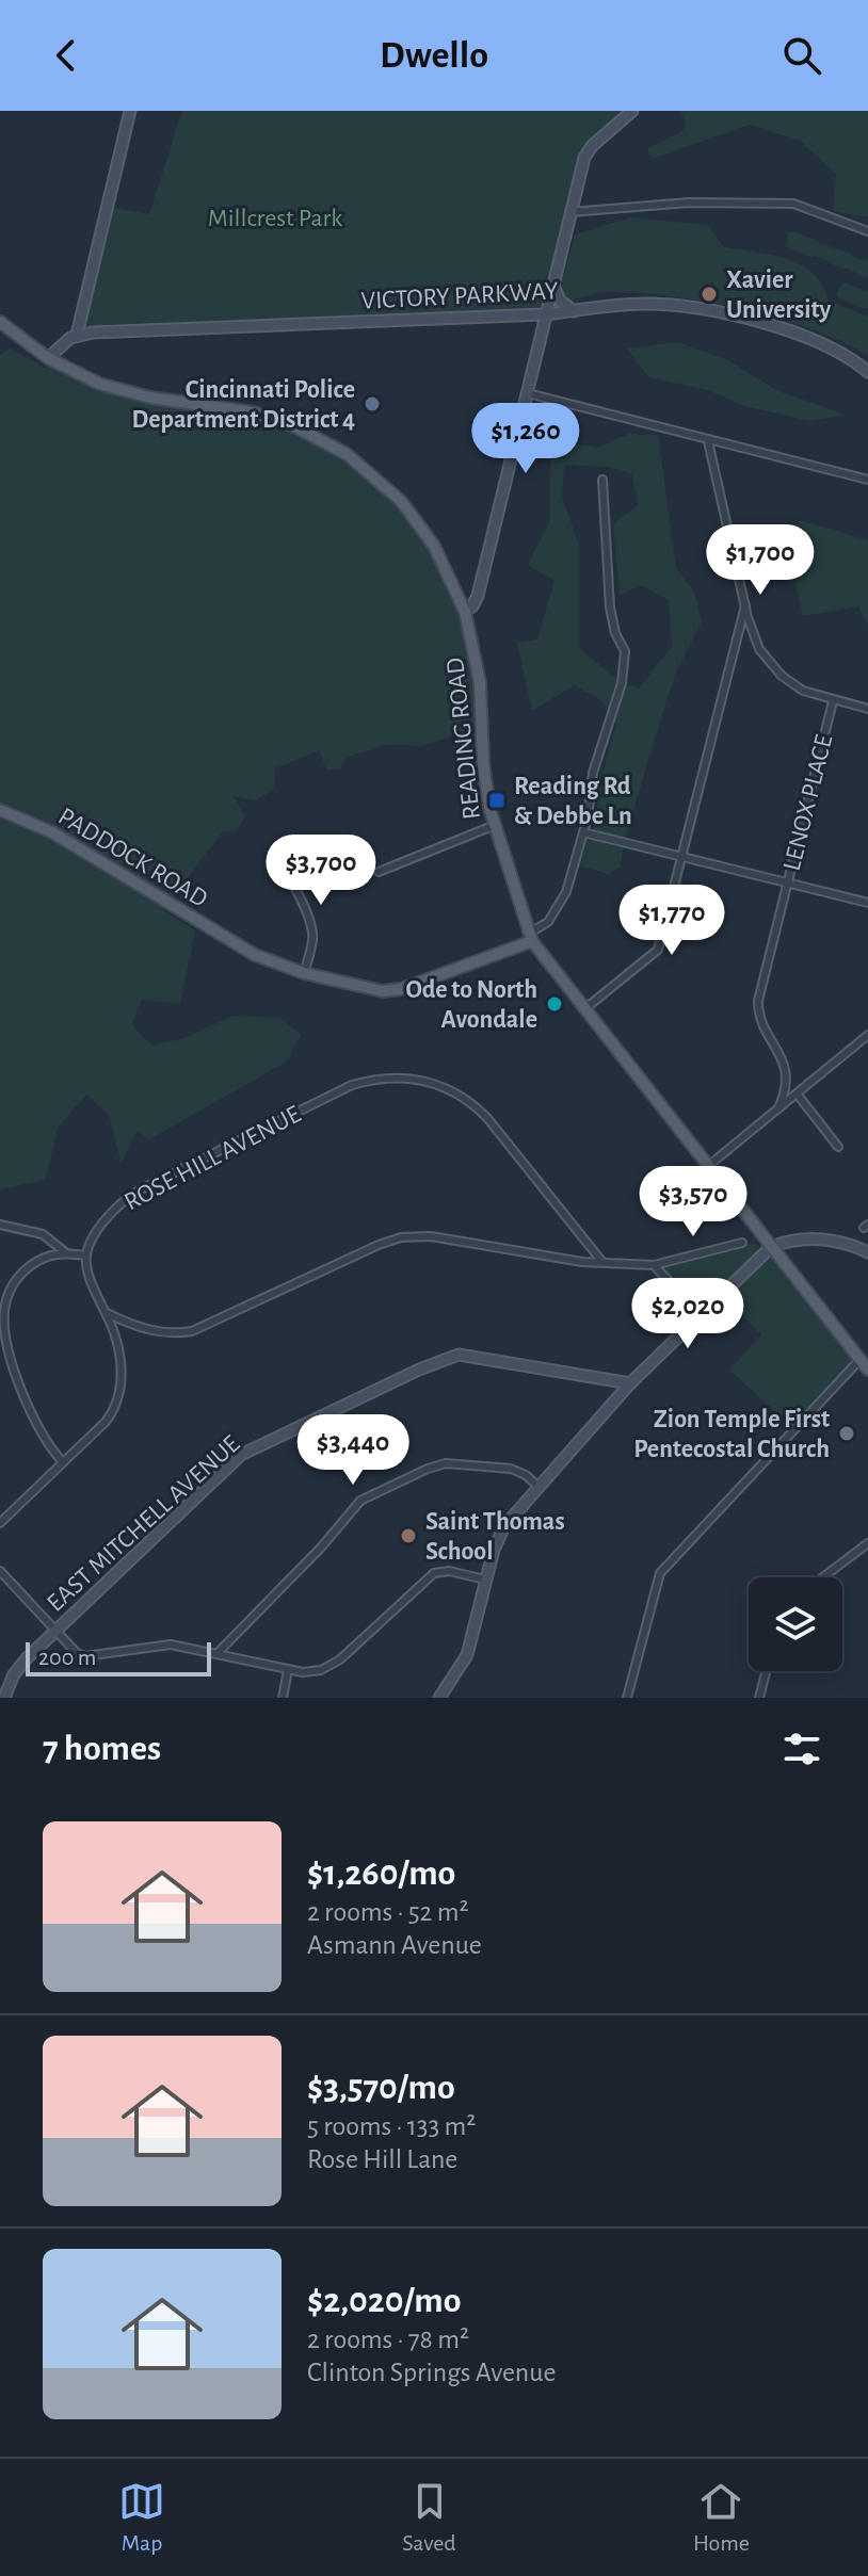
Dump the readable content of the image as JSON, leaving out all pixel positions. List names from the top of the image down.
{
  "streets": {
    "main road": ["READING ROAD", "PADDOCK ROAD"],
    "street": [
      "VICTORY PARKWAY",
      "LENOX PLACE",
      "ROSE HILL AVENUE",
      "EAST MITCHELL AVENUE"
    ]
  },
  "crossings": [
    ["READING ROAD", "PADDOCK ROAD"]
  ],
  "parks": ["Millcrest Park"],
  "places": {
    "other": [
      "Xavier University",
      "Cincinnati Police Department District 4",
      "Ode to North Avondale",
      "Zion Temple First Pentecostal Church",
      "Saint Thomas School"
    ],
    "transit": ["Reading Rd & Debbe Ln"]
  },
  "scale_bar": "200 m",
  "page": {
    "header": "Dwello",
    "price": [
      "$1,260",
      "$1,700",
      "$3,700",
      "$1,770",
      "$3,570",
      "$2,020",
      "$3,440"
    ],
    "scale": "200 m",
    "heading": "7 homes",
    "list": [
      {
        "name": "$1,260/mo",
        "note": "2 rooms · 52 m² · Asmann Avenue"
      },
      {
        "name": "$3,570/mo",
        "note": "5 rooms · 133 m² · Rose Hill Lane"
      },
      {
        "name": "$2,020/mo",
        "note": "2 rooms · 78 m² · Clinton Springs Avenue"
      }
    ],
    "tabs": ["Map", "Saved", "Home"]
  }
}
